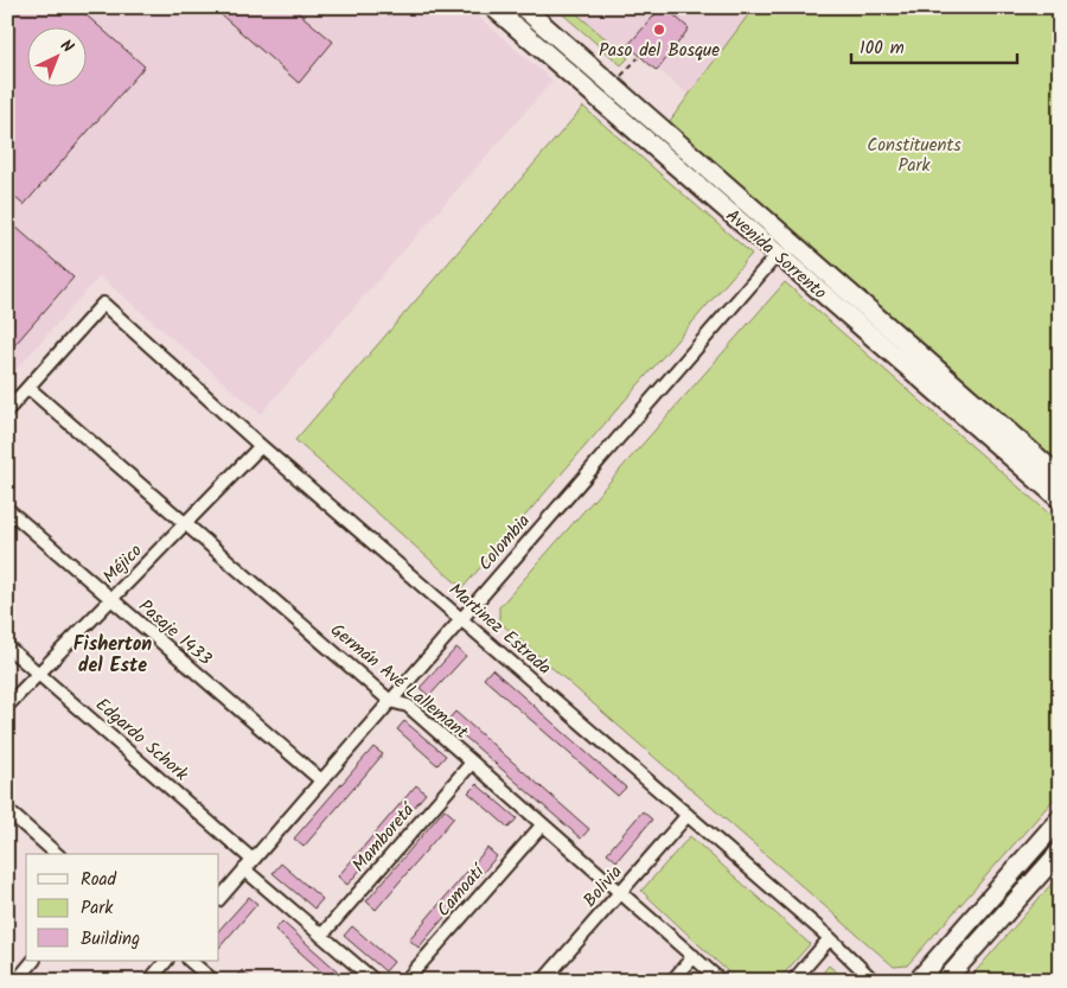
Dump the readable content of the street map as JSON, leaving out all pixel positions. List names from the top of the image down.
{
  "streets": {
    "main road": ["Avenida Sorrento"],
    "street": [
      "Colombia",
      "Méjico",
      "Martinez Estrada",
      "Pasaje 1433",
      "Germán Avé Lallemant",
      "Edgardo Schork",
      "Mamboretá",
      "Bolivia",
      "Camoatí"
    ]
  },
  "crossings": [
    ["Colombia", "Martinez Estrada"],
    ["Colombia", "Pasaje 1433"],
    ["Colombia", "Germán Avé Lallemant"],
    ["Colombia", "Edgardo Schork"],
    ["Méjico", "Martinez Estrada"],
    ["Méjico", "Pasaje 1433"],
    ["Méjico", "Germán Avé Lallemant"],
    ["Méjico", "Edgardo Schork"],
    ["Martinez Estrada", "Germán Avé Lallemant"],
    ["Martinez Estrada", "Bolivia"],
    ["Germán Avé Lallemant", "Mamboretá"],
    ["Germán Avé Lallemant", "Bolivia"],
    ["Germán Avé Lallemant", "Camoatí"],
    ["Edgardo Schork", "Mamboretá"]
  ],
  "districts": ["Fisherton del Este"],
  "parks": ["Constituents Park"],
  "places": ["Paso del Bosque"],
  "legend": ["Road", "Park", "Building"],
  "scale_bar": "100 m",
  "north": "top right"
}
